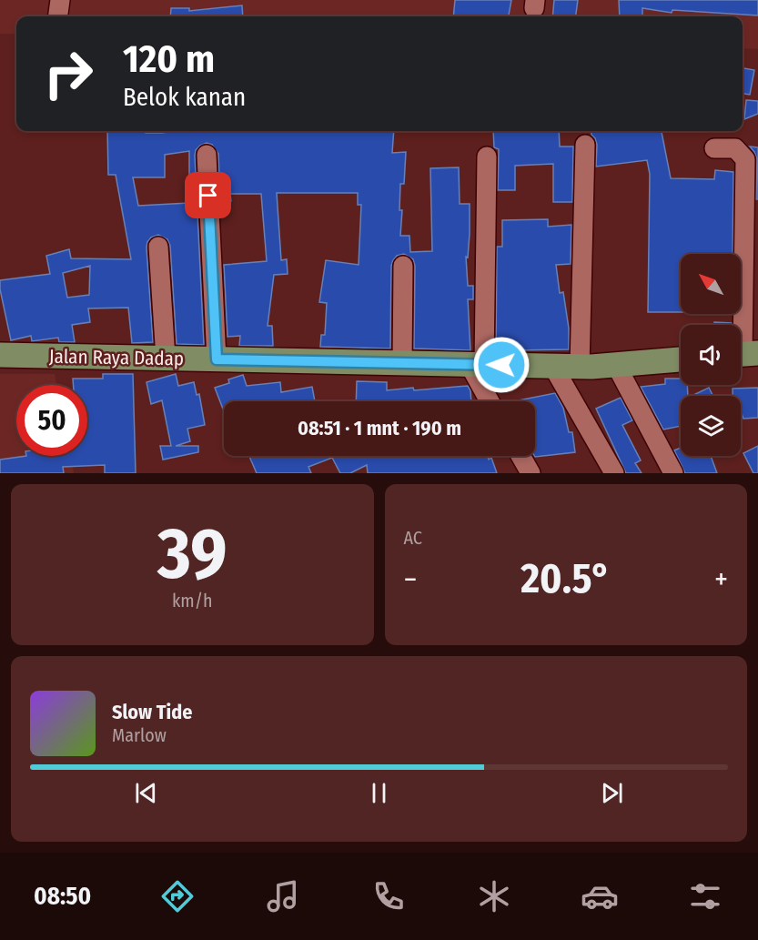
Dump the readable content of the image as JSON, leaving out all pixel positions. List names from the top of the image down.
{
  "streets": {
    "main road": ["Jalan Raya Dadap"]
  },
  "north": "top left",
  "page": {
    "turn": ["120 m", "Belok kanan"],
    "limit": "50",
    "trip": "08:51 · 1 mnt · 190 m",
    "tile": [
      ["39", "km/h"],
      "AC"
    ],
    "heat": ["−", "20.5°", "+"],
    "song": ["Slow Tide", "Marlow"],
    "tabs": "08:50"
  }
}
